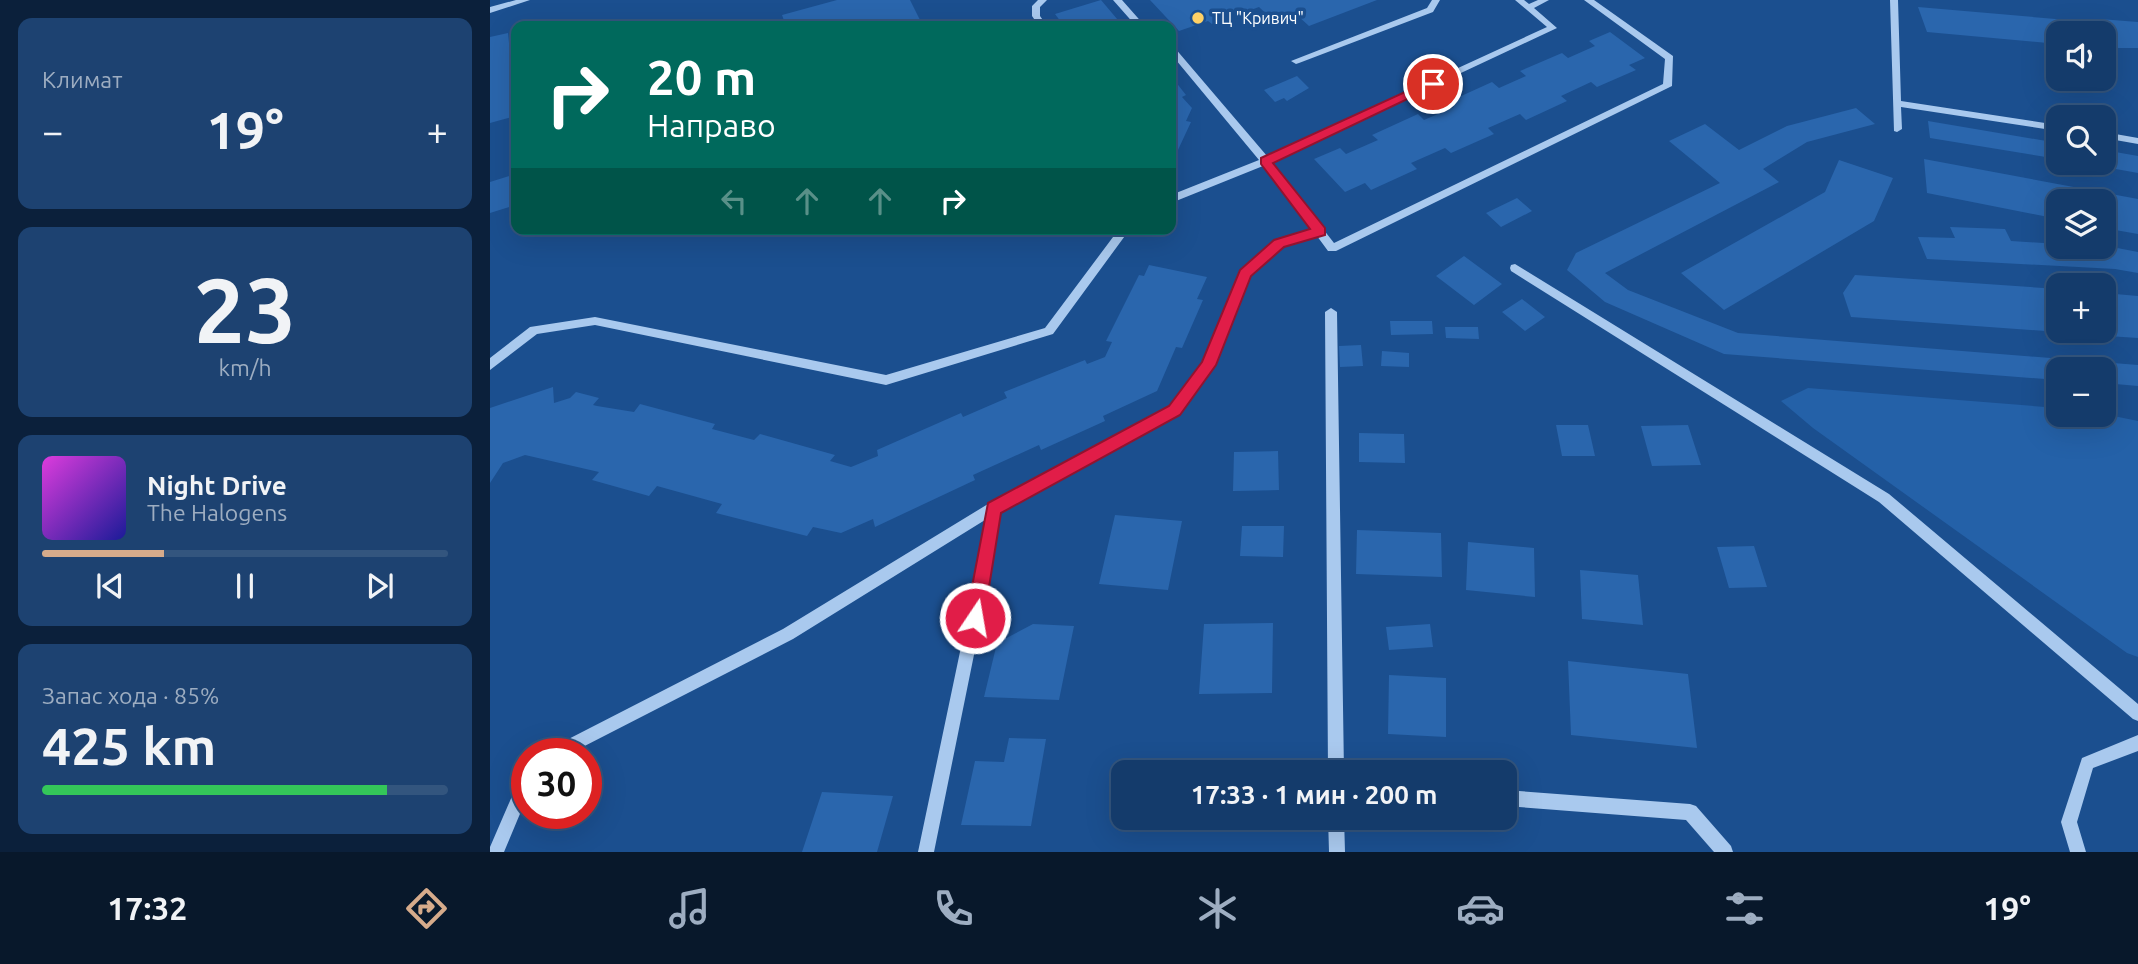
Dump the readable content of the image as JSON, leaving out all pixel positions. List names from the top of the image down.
{
  "places": ["ТЦ \"Кривич\""],
  "page": {
    "tile": [
      "Климат",
      ["23", "km/h"],
      ["Запас хода · 85%", "425 km"]
    ],
    "map_buttons": ["+", "−"],
    "turn": ["20 m", "Направо"],
    "heat": ["−", "19°", "+"],
    "song": ["Night Drive", "The Halogens"],
    "limit": "30",
    "trip": "17:33 · 1 мин · 200 m",
    "tabs": ["17:32", "19°"]
  }
}
